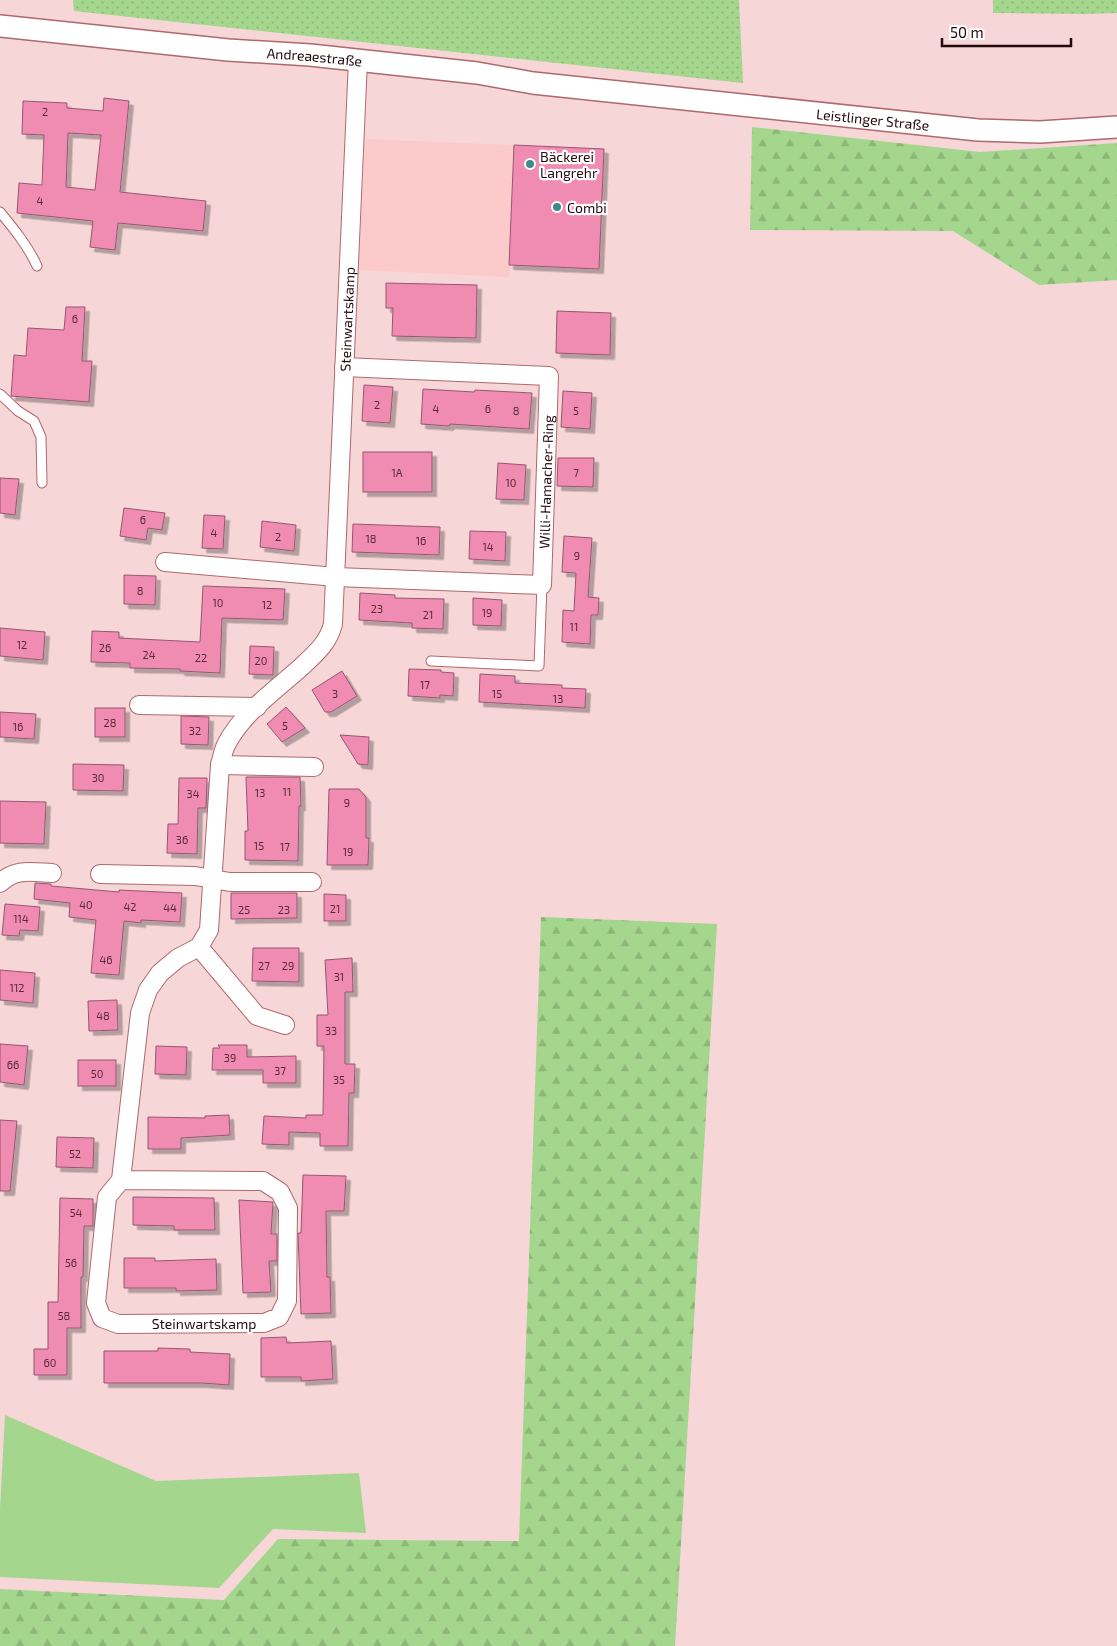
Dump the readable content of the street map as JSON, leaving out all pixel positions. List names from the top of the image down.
{
  "streets": {
    "street": [
      "Andreaestraße",
      "Leistlinger Straße",
      "Steinwartskamp",
      "Willi-Hamacher-Ring"
    ]
  },
  "crossings": [
    ["Andreaestraße", "Leistlinger Straße"],
    ["Andreaestraße", "Steinwartskamp"],
    ["Steinwartskamp", "Willi-Hamacher-Ring"]
  ],
  "places": ["Bäckerei Langrehr", "Combi"],
  "house_numbers": [
    "2",
    "4",
    "6",
    "2",
    "4",
    "6",
    "8",
    "5",
    "1A",
    "7",
    "10",
    "6",
    "4",
    "2",
    "18",
    "16",
    "14",
    "9",
    "8",
    "10",
    "12",
    "23",
    "19",
    "21",
    "11",
    "12",
    "26",
    "24",
    "22",
    "20",
    "17",
    "3",
    "15",
    "13",
    "28",
    "5",
    "16",
    "32",
    "30",
    "11",
    "13",
    "34",
    "9",
    "36",
    "15",
    "17",
    "19",
    "40",
    "42",
    "44",
    "21",
    "25",
    "23",
    "114",
    "46",
    "27",
    "29",
    "31",
    "112",
    "48",
    "33",
    "39",
    "66",
    "37",
    "50",
    "35",
    "52",
    "54",
    "56",
    "58",
    "60"
  ],
  "scale_bar": "50 m"
}
